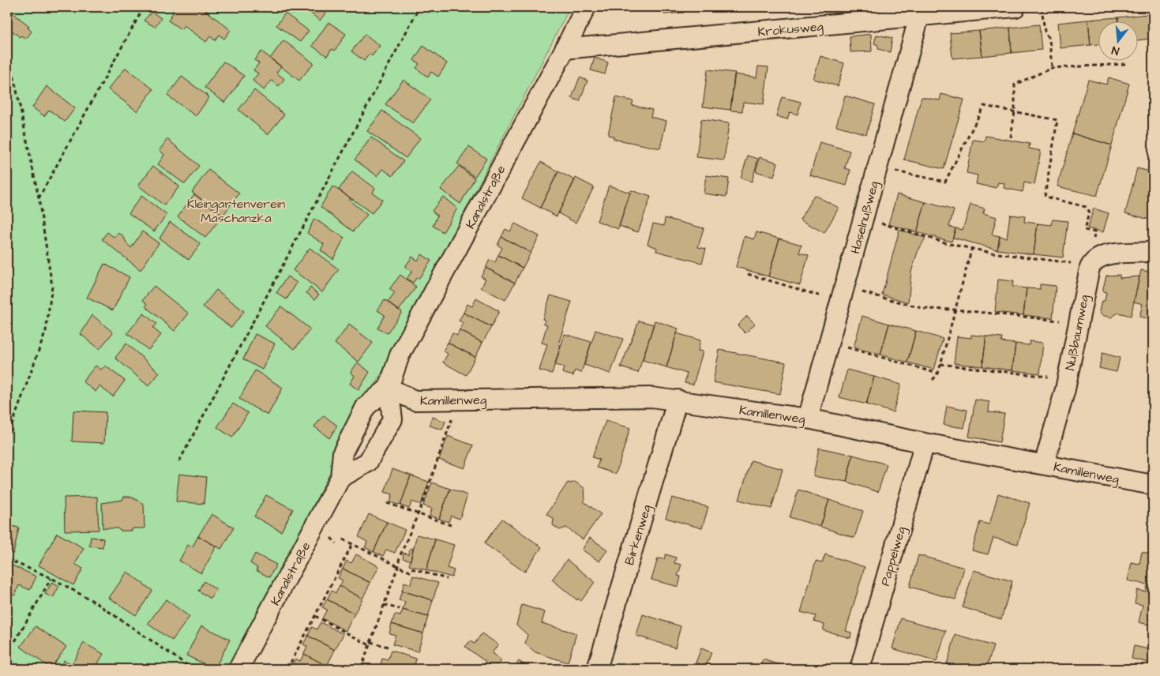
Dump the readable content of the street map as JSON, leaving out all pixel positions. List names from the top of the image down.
{
  "streets": {
    "street": [
      "Krokusweg",
      "Kanalstraße",
      "Haselnußweg",
      "Nußbaumweg",
      "Kamillenweg",
      "Birkenweg",
      "Pappelweg"
    ]
  },
  "crossings": [
    ["Krokusweg", "Kanalstraße"],
    ["Krokusweg", "Haselnußweg"],
    ["Kanalstraße", "Kamillenweg"],
    ["Haselnußweg", "Kamillenweg"],
    ["Nußbaumweg", "Kamillenweg"],
    ["Kamillenweg", "Birkenweg"],
    ["Kamillenweg", "Pappelweg"]
  ],
  "parks": ["Kleingartenverein Maschanzka"],
  "north": "bottom"
}
